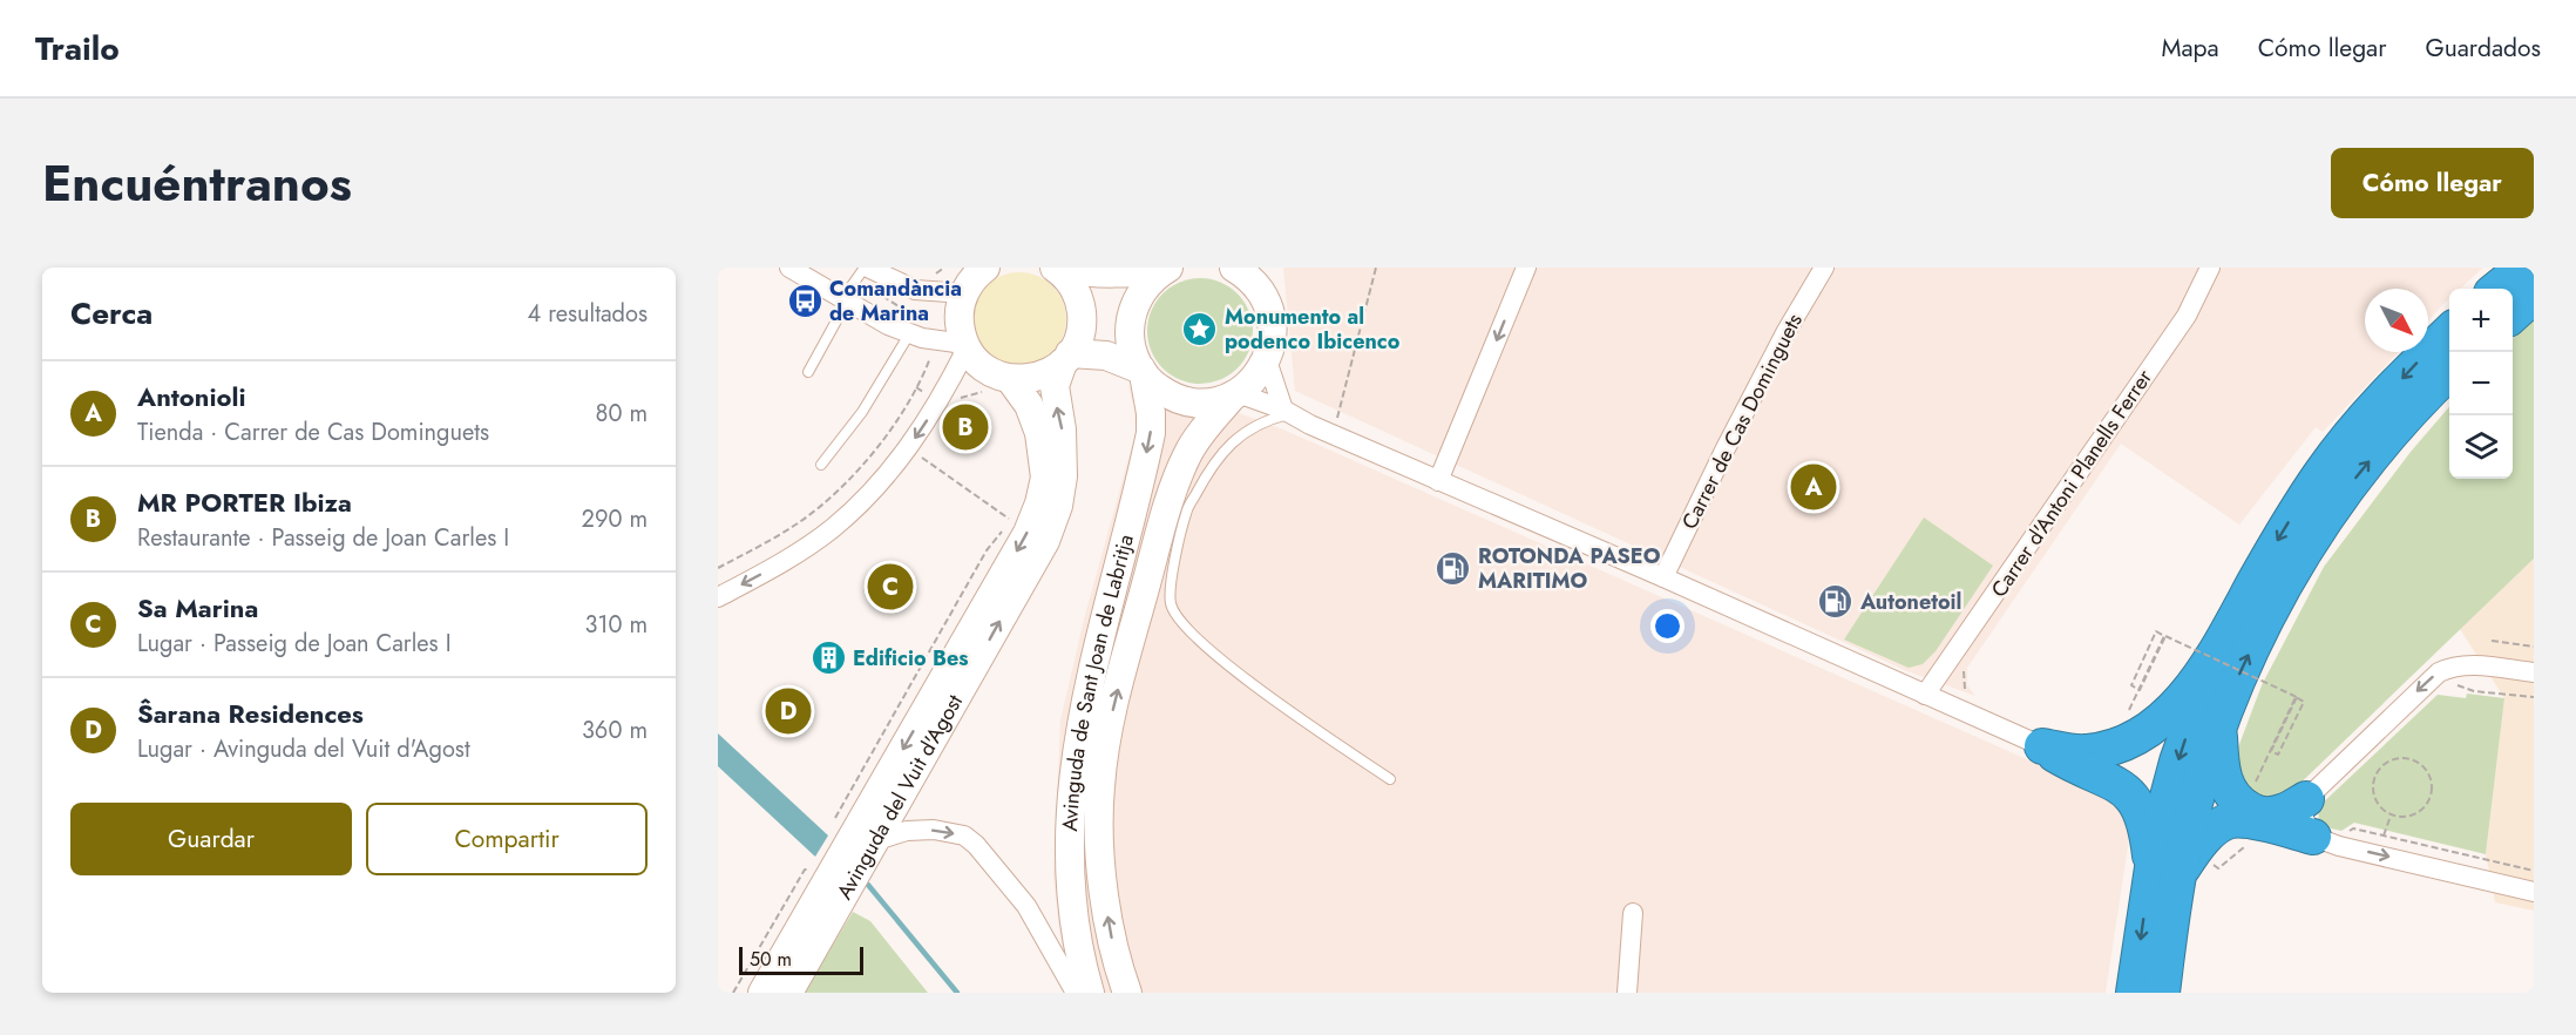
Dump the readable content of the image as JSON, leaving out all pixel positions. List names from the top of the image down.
{
  "streets": {
    "street": [
      "Carrer de Cas Dominguets",
      "Carrer d'Antoni Planells Ferrer",
      "Avinguda de Sant Joan de Labritja",
      "Avinguda del Vuit d'Agost"
    ]
  },
  "places": {
    "bus stop": ["Comandància de Marina"],
    "place": ["Monumento al podenco Ibicenco"],
    "fuel station": ["ROTONDA PASEO MARITIMO", "Autonetoil"],
    "building": ["Edificio Bes"]
  },
  "scale_bar": "50 m",
  "north": "bottom right",
  "page": {
    "header": "Trailo",
    "nav": ["Mapa", "Cómo llegar", "Guardados"],
    "title": "Encuéntranos",
    "buttons": [
      "Cómo llegar",
      ["Guardar", "Compartir"]
    ],
    "heading": ["Cerca", "4 resultados"],
    "map_buttons": ["+", "−"],
    "list": [
      {
        "mark": "A",
        "name": "Antonioli",
        "note": "Tienda · Carrer de Cas Dominguets",
        "value": "80 m"
      },
      {
        "mark": "B",
        "name": "MR PORTER Ibiza",
        "note": "Restaurante · Passeig de Joan Carles I",
        "value": "290 m"
      },
      {
        "mark": "C",
        "name": "Sa Marina",
        "note": "Lugar · Passeig de Joan Carles I",
        "value": "310 m"
      },
      {
        "mark": "D",
        "name": "Ŝarana Residences",
        "note": "Lugar · Avinguda del Vuit d'Agost",
        "value": "360 m"
      }
    ],
    "pins": [
      "B",
      "A",
      "C",
      "D"
    ],
    "scale": "50 m"
  }
}
